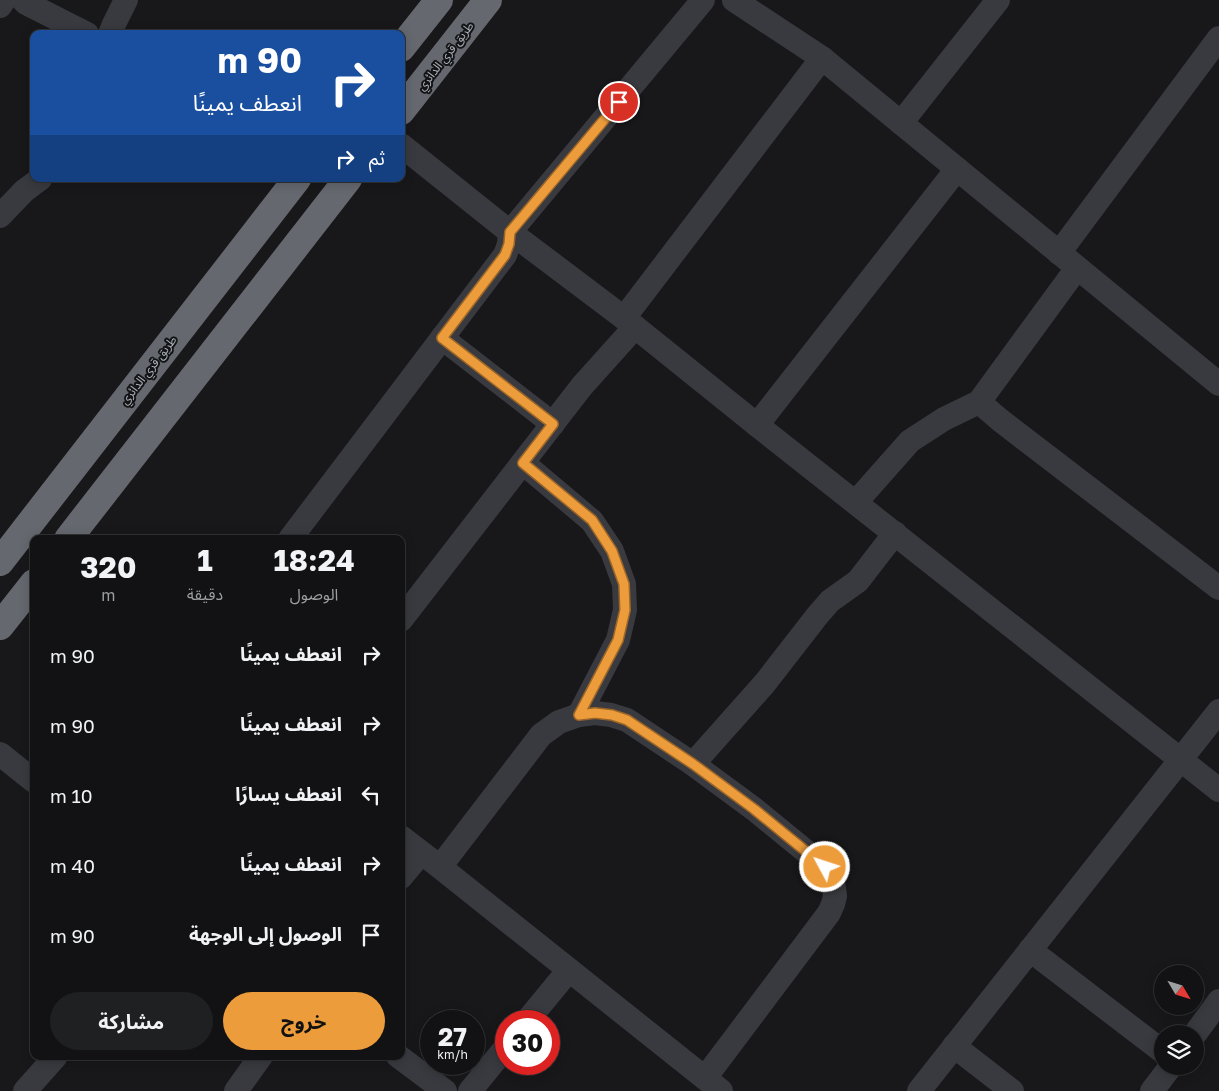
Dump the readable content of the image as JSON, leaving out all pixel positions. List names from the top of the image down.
{
  "streets": {
    "highway": ["طريق قري الدائري"]
  },
  "north": "bottom right",
  "page": {
    "turn": ["90 m", "انعطف يمينًا"],
    "then": "ثم",
    "eta": [
      "18:24",
      "الوصول",
      "1",
      "دقيقة",
      "320",
      "m"
    ],
    "list": [
      {
        "name": "انعطف يمينًا",
        "value": "90 m"
      },
      {
        "name": "انعطف يمينًا",
        "value": "90 m"
      },
      {
        "name": "انعطف يسارًا",
        "value": "10 m"
      },
      {
        "name": "انعطف يمينًا",
        "value": "40 m"
      },
      {
        "name": "الوصول إلى الوجهة",
        "value": "90 m"
      }
    ],
    "buttons": ["خروج", "مشاركة"],
    "speed": "27 km/h",
    "limit": "30"
  }
}
